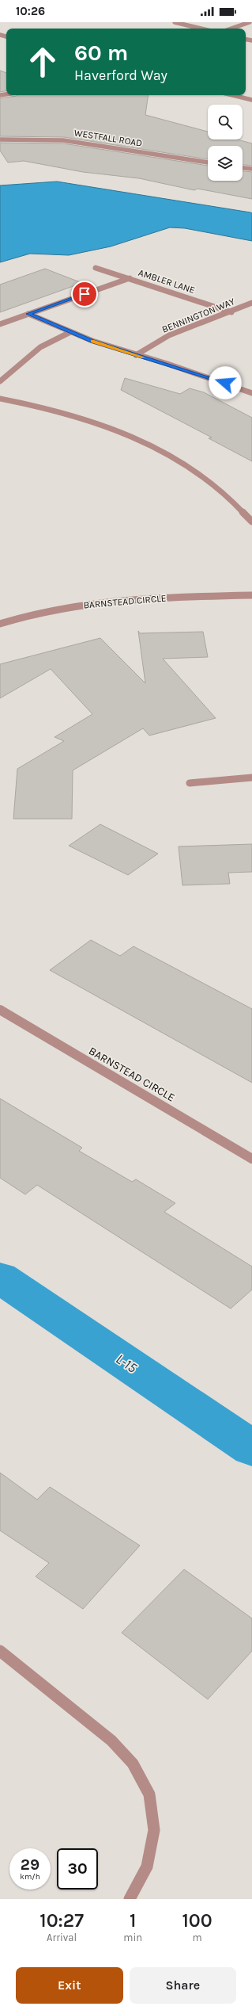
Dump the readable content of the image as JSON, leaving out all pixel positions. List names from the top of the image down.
{
  "streets": {
    "street": [
      "WESTFALL ROAD",
      "AMBLER LANE",
      "BENNINGTON WAY",
      "BARNSTEAD CIRCLE"
    ]
  },
  "crossings": [
    ["AMBLER LANE", "BENNINGTON WAY"]
  ],
  "water": ["L-15"],
  "page": {
    "status": "10:26",
    "turn": ["60 m", "Haverford Way"],
    "speed": "29 km/h",
    "limit": "30",
    "eta": [
      "10:27",
      "Arrival",
      "1",
      "min",
      "100",
      "m"
    ],
    "buttons": ["Exit", "Share"]
  }
}
